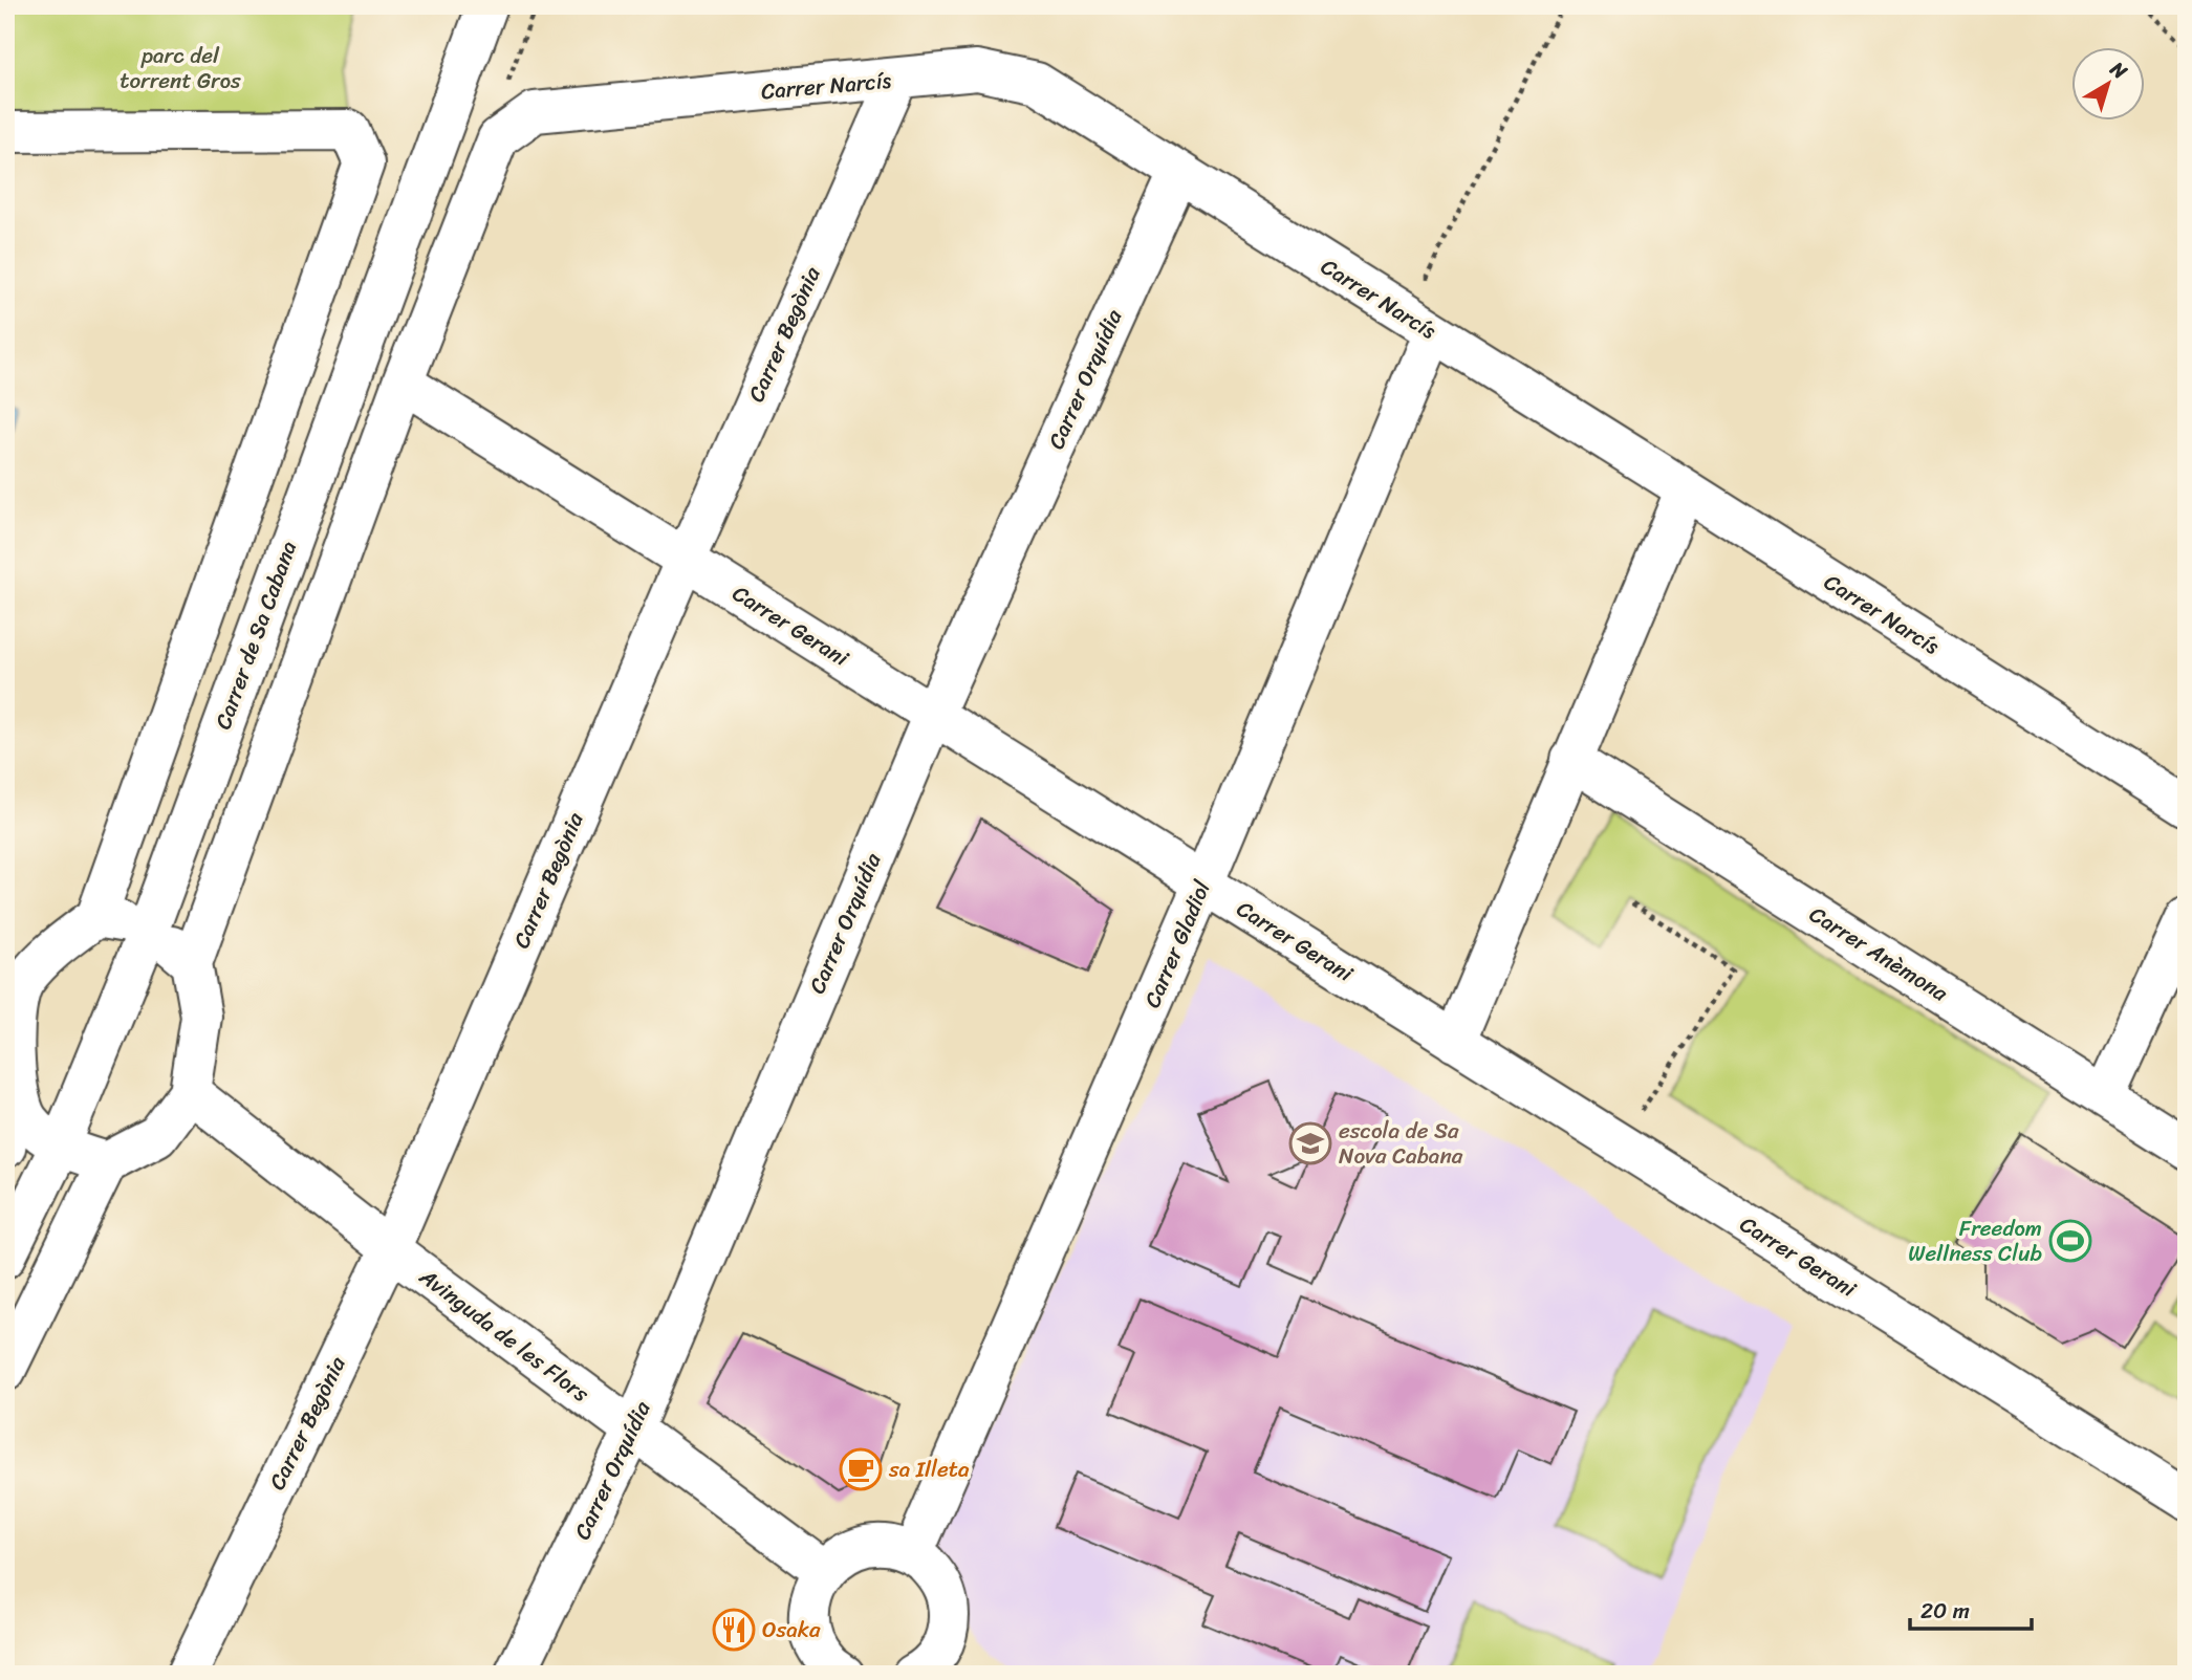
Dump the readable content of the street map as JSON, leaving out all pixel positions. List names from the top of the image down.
{
  "streets": {
    "street": [
      "Carrer Narcís",
      "Carrer Begònia",
      "Carrer Orquídia",
      "Carrer Gerani",
      "Carrer de Sa Cabana",
      "Carrer Gladiol",
      "Carrer Anèmona",
      "Avinguda de les Flors"
    ]
  },
  "crossings": [
    ["Carrer Narcís", "Carrer Begònia"],
    ["Carrer Narcís", "Carrer Orquídia"],
    ["Carrer Narcís", "Carrer Gerani"],
    ["Carrer Narcís", "Carrer Gladiol"],
    ["Carrer Begònia", "Carrer Gerani"],
    ["Carrer Begònia", "Avinguda de les Flors"],
    ["Carrer Orquídia", "Carrer Gerani"],
    ["Carrer Orquídia", "Avinguda de les Flors"],
    ["Carrer Gerani", "Carrer Gladiol"]
  ],
  "parks": ["parc del torrent Gros"],
  "places": {
    "school or university": ["escola de Sa Nova Cabana"],
    "sports": ["Freedom Wellness Club"],
    "cafe": ["sa Illeta"],
    "restaurant": ["Osaka"]
  },
  "scale_bar": "20 m",
  "north": "top right"
}
